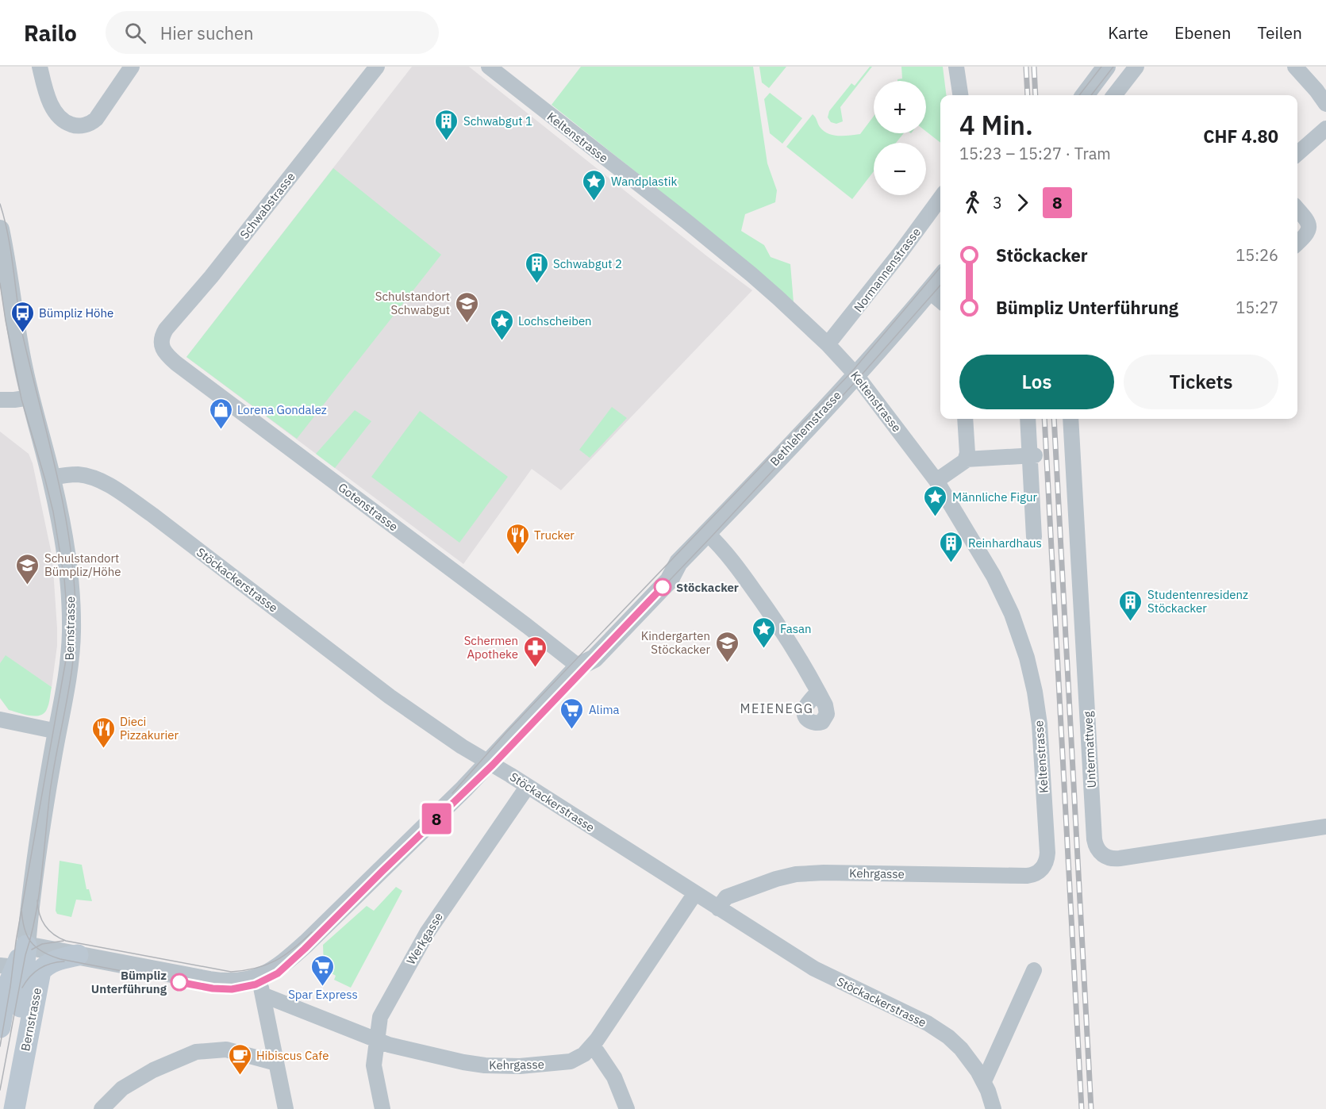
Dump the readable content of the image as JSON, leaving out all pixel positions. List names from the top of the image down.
{
  "streets": {
    "main road": ["Bernstrasse"],
    "street": [
      "Keltenstrasse",
      "Schwabstrasse",
      "Normannenstrasse",
      "Bethlehemstrasse",
      "Gotenstrasse",
      "Stöckackerstrasse",
      "Untermattweg",
      "Kehrgasse",
      "Werkgasse"
    ]
  },
  "crossings": [
    ["Keltenstrasse", "Normannenstrasse"],
    ["Keltenstrasse", "Bethlehemstrasse"],
    ["Keltenstrasse", "Kehrgasse"],
    ["Schwabstrasse", "Gotenstrasse"],
    ["Bethlehemstrasse", "Gotenstrasse"],
    ["Bethlehemstrasse", "Stöckackerstrasse"],
    ["Bethlehemstrasse", "Bernstrasse"],
    ["Bethlehemstrasse", "Kehrgasse"],
    ["Stöckackerstrasse", "Bernstrasse"],
    ["Stöckackerstrasse", "Kehrgasse"],
    ["Stöckackerstrasse", "Werkgasse"],
    ["Kehrgasse", "Werkgasse"]
  ],
  "districts": ["MEIENEGG"],
  "places": {
    "building": [
      "Schwabgut 1",
      "Schwabgut 2",
      "Reinhardhaus",
      "Studentenresidenz Stöckacker"
    ],
    "place": [
      "Wandplastik",
      "Lochscheiben",
      "Männliche Figur",
      "Fasan"
    ],
    "school or university": ["Schulstandort Schwabgut", "Schulstandort Bümpliz/Höhe", "Kindergarten Stöckacker"],
    "bus stop": ["Bümpliz Höhe"],
    "shop": ["Lorena Gondalez"],
    "restaurant": ["Trucker", "Dieci Pizzakurier"],
    "other": ["Stöckacker", "Bümpliz Unterführung"],
    "pharmacy": ["Schermen Apotheke"],
    "supermarket": ["Alima", "Spar Express"],
    "cafe": ["Hibiscus Cafe"]
  },
  "lines": ["tram line 8"],
  "page": {
    "header": "Railo",
    "search": "Hier suchen",
    "nav": ["Karte", "Ebenen", "Teilen"],
    "on_map": "8",
    "map_buttons": ["+", "−"],
    "heading": ["4 Min.", "15:23 – 15:27 · Tram", "CHF 4.80"],
    "legs": ["3", "8"],
    "list": [
      {
        "name": "Stöckacker",
        "value": "15:26"
      },
      {
        "name": "Bümpliz Unterführung",
        "value": "15:27"
      }
    ],
    "buttons": ["Los", "Tickets"]
  }
}
